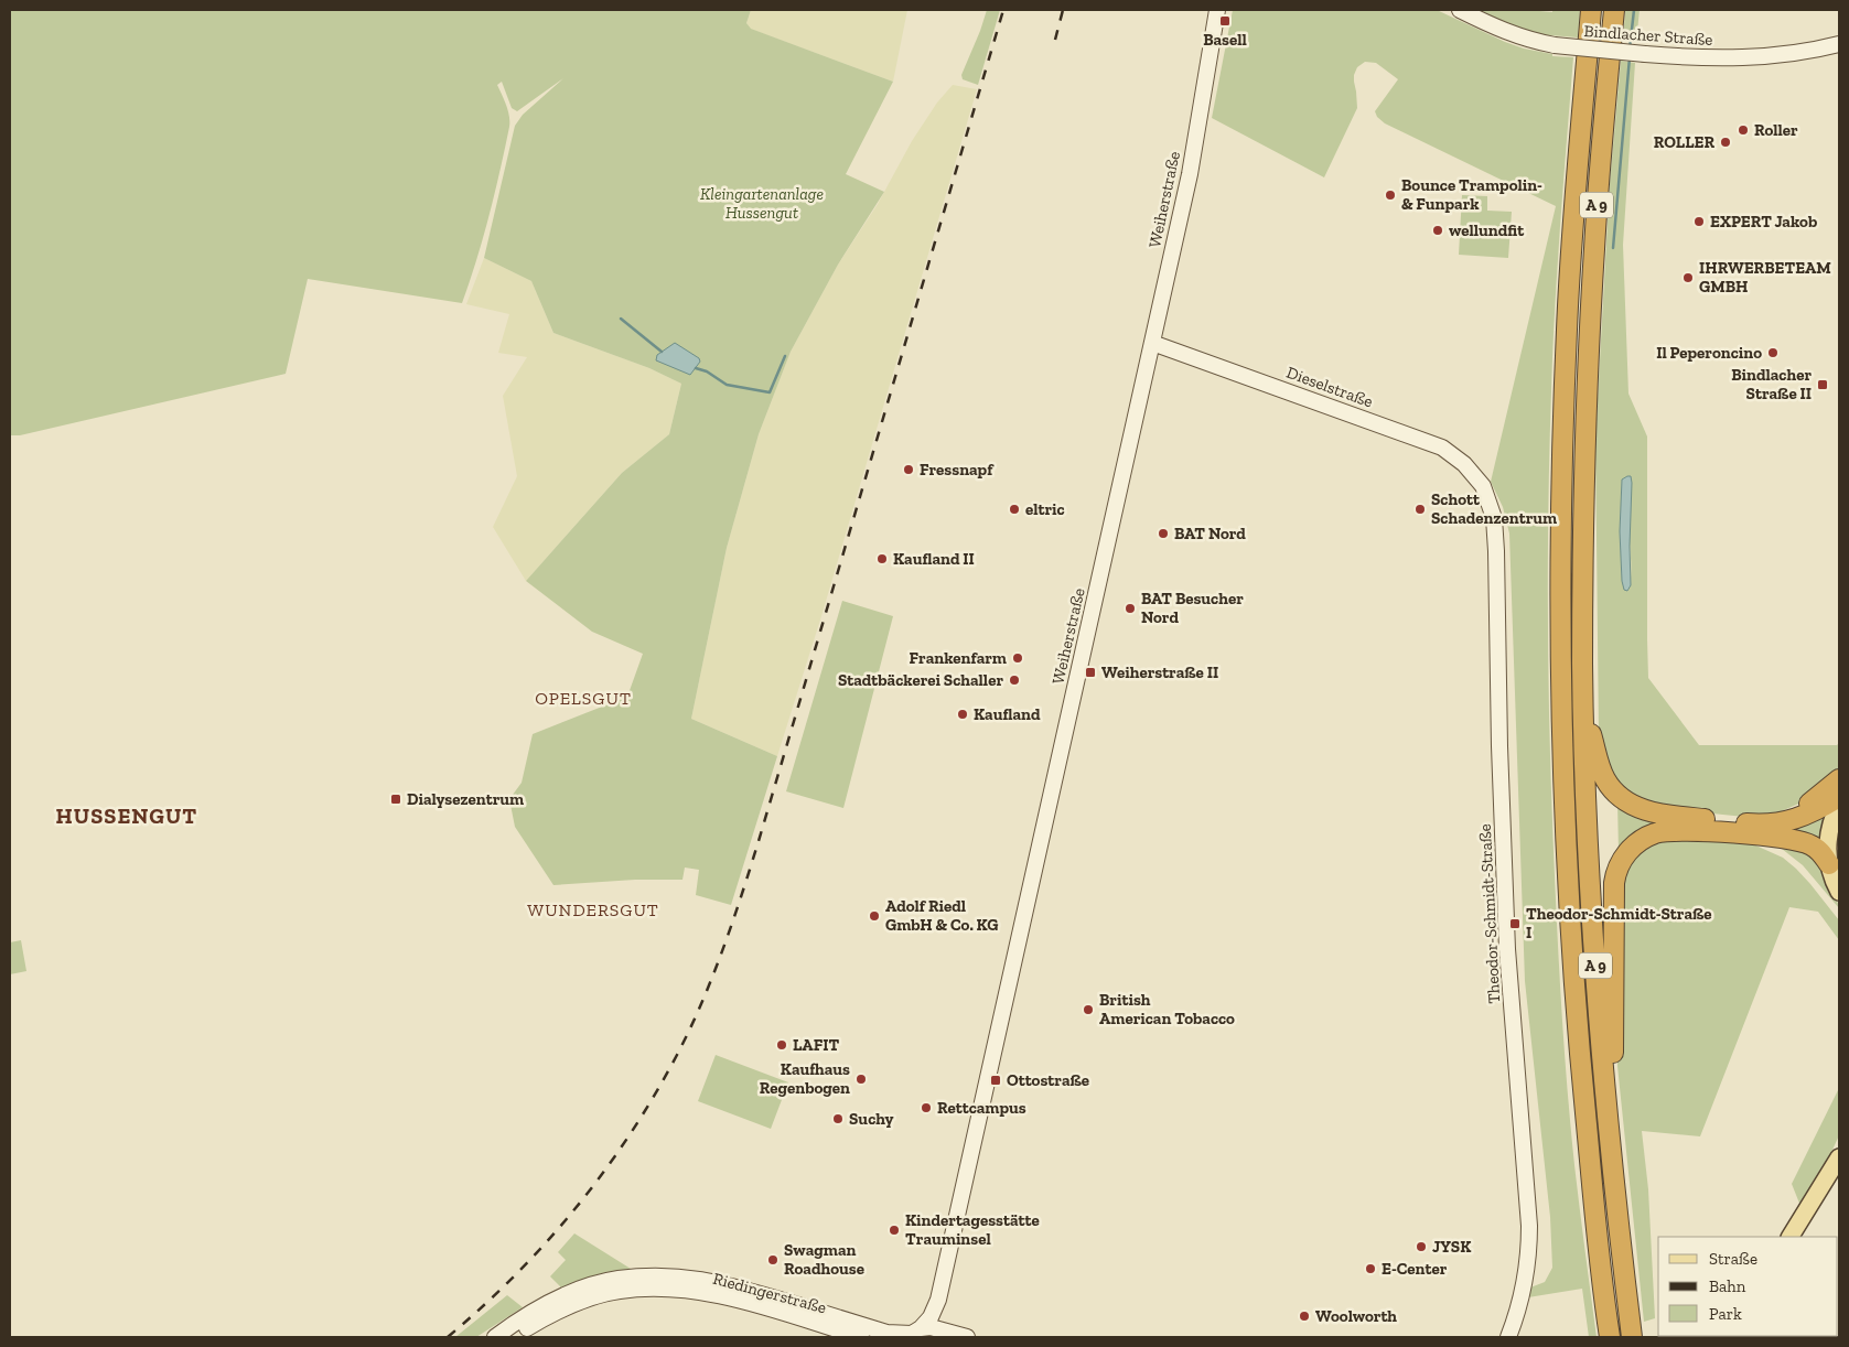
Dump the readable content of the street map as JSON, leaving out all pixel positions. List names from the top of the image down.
{
  "streets": {
    "highway": ["A 9"],
    "street": [
      "Bindlacher Straße",
      "Weiherstraße",
      "Dieselstraße",
      "Theodor-Schmidt-Straße",
      "Riedingerstraße"
    ]
  },
  "crossings": [
    ["Weiherstraße", "Dieselstraße"],
    ["Dieselstraße", "Theodor-Schmidt-Straße"]
  ],
  "districts": ["OPELSGUT", "HUSSENGUT", "WUNDERSGUT"],
  "parks": ["Kleingartenanlage Hussengut"],
  "places": {
    "transit": [
      "Basell",
      "Bindlacher Straße II",
      "Weiherstraße II",
      "Dialysezentrum",
      "Theodor-Schmidt-Straße I",
      "Ottostraße"
    ],
    "other": [
      "Roller",
      "ROLLER",
      "Bounce Trampolin- & Funpark",
      "EXPERT Jakob",
      "wellundfit",
      "IHRWERBETEAM GMBH",
      "Il Peperoncino",
      "Fressnapf",
      "eltric",
      "Schott Schadenzentrum",
      "BAT Nord",
      "Kaufland II",
      "BAT Besucher Nord",
      "Frankenfarm",
      "Stadtbäckerei Schaller",
      "Kaufland",
      "Adolf Riedl GmbH & Co. KG",
      "British American Tobacco",
      "LAFIT",
      "Kaufhaus Regenbogen",
      "Rettcampus",
      "Suchy",
      "Kindertagesstätte Trauminsel",
      "JYSK",
      "Swagman Roadhouse",
      "E-Center",
      "Woolworth"
    ]
  },
  "legend": ["Straße", "Bahn", "Park"]
}
